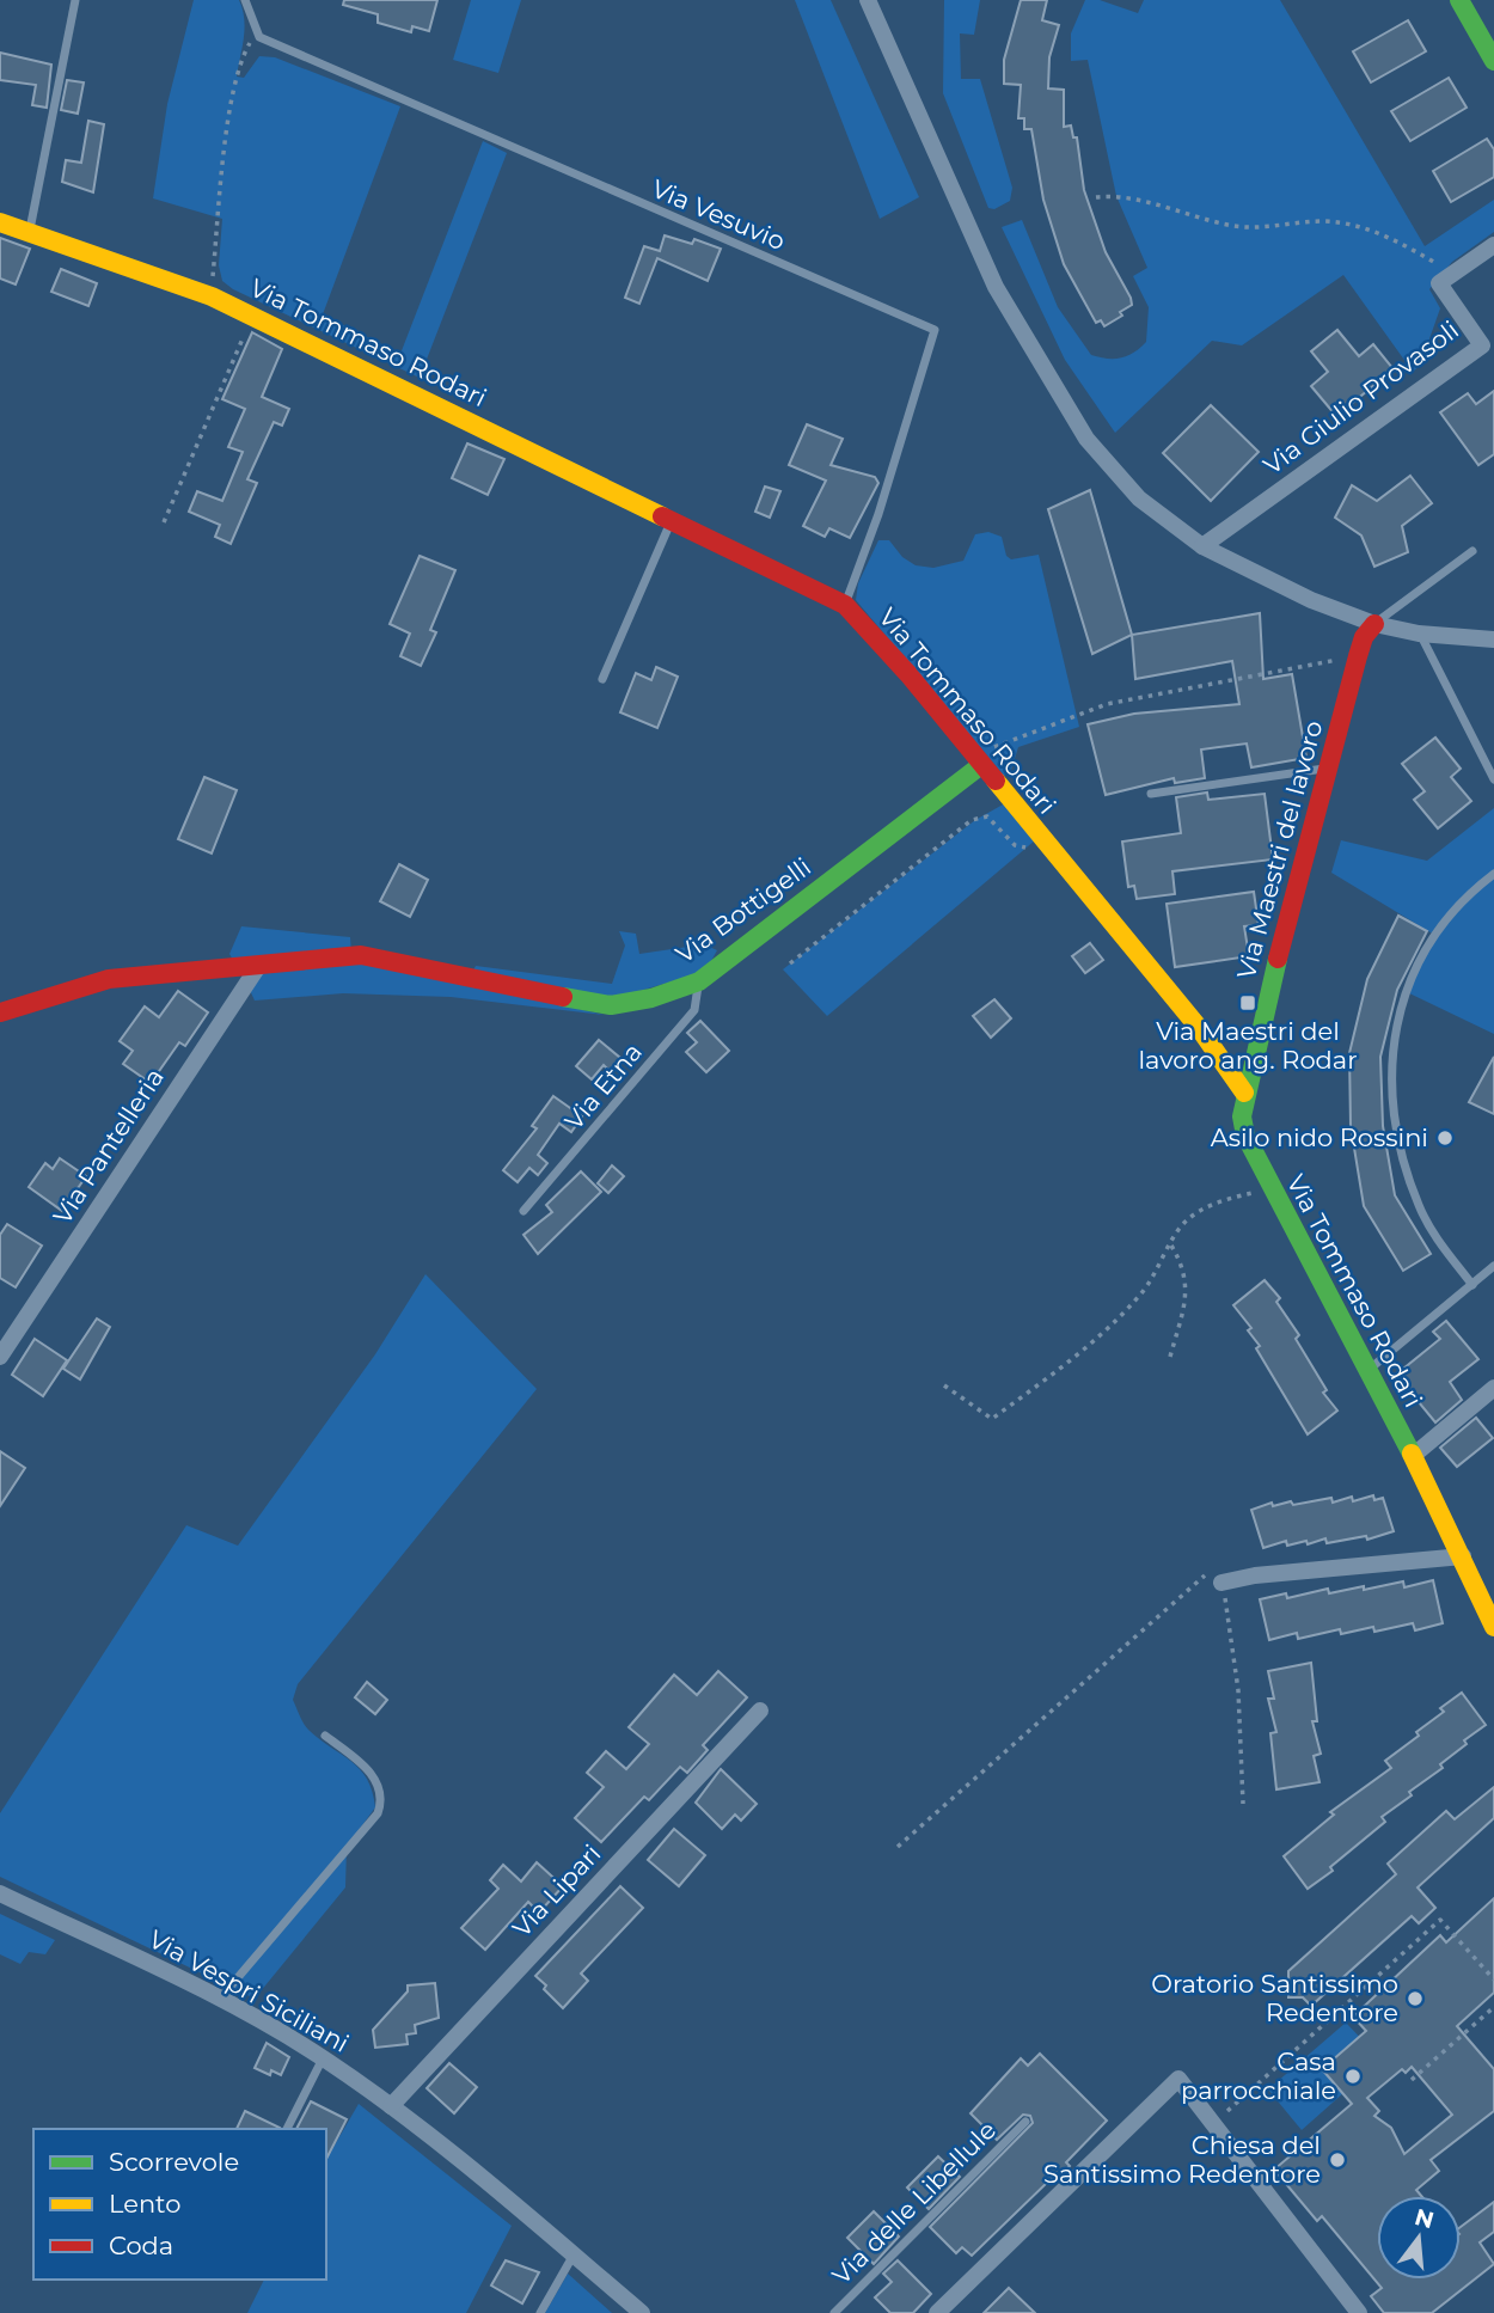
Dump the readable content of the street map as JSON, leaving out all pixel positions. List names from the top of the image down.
{
  "streets": {
    "street": [
      "Via Tommaso Rodari",
      "Via Giulio Provasoli",
      "Via Maestri del lavoro",
      "Via Bottigelli",
      "Via Pantelleria",
      "Via Lipari",
      "Via Vespri Siciliani"
    ],
    "lane": ["Via Vesuvio", "Via Etna", "Via delle Libellule"]
  },
  "crossings": [
    ["Via Vesuvio", "Via Tommaso Rodari"],
    ["Via Tommaso Rodari", "Via Maestri del lavoro"],
    ["Via Tommaso Rodari", "Via Bottigelli"],
    ["Via Bottigelli", "Via Etna"],
    ["Via Bottigelli", "Via Pantelleria"],
    ["Via Lipari", "Via Vespri Siciliani"]
  ],
  "places": {
    "transit": ["Via Maestri del lavoro ang. Rodar"],
    "other": [
      "Asilo nido Rossini",
      "Oratorio Santissimo Redentore",
      "Casa parrocchiale",
      "Chiesa del Santissimo Redentore"
    ]
  },
  "legend": ["Scorrevole", "Lento", "Coda"],
  "north": "top"
}
